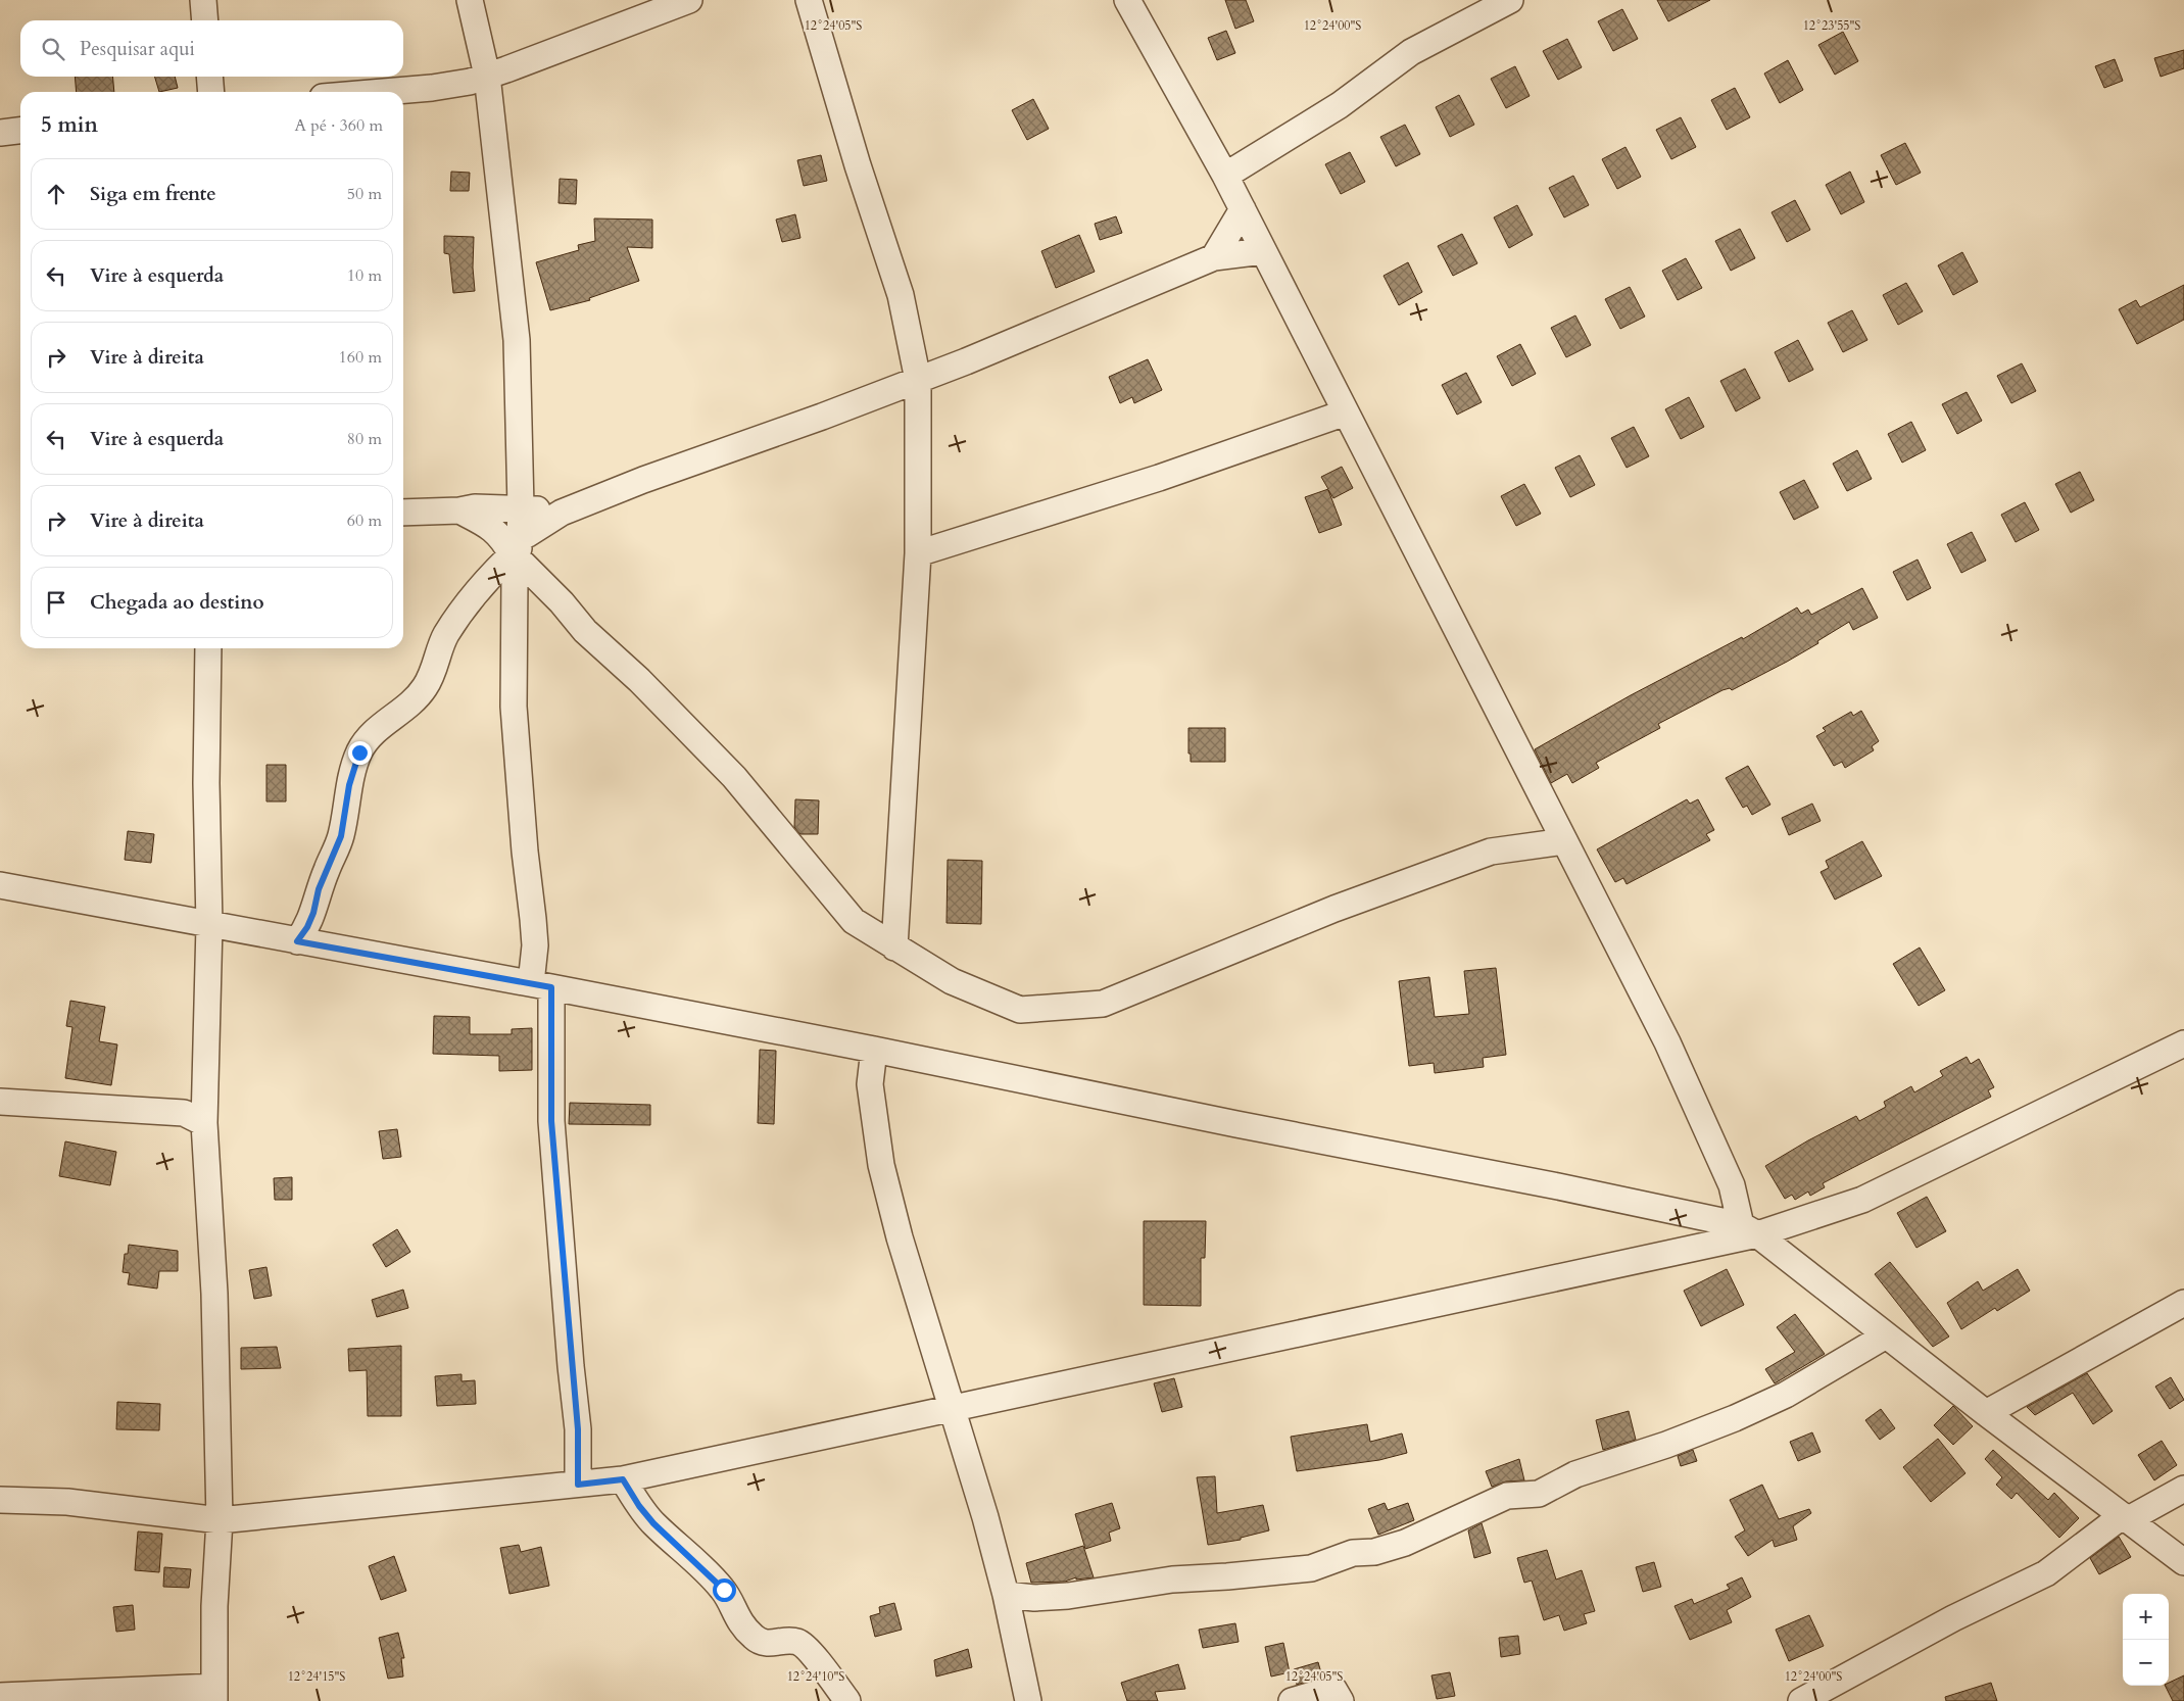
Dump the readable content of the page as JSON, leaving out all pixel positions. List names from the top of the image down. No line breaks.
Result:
{"page":{"search":"Pesquisar aqui","heading":["5 min","A pé · 360 m"],"list":[["Siga em frente","50 m"],["Vire à esquerda","10 m"],["Vire à direita","160 m"],["Vire à esquerda","80 m"],["Vire à direita","60 m"],"Chegada ao destino"],"map_buttons":["+","−"]},"coordinates":["12°24'05\"S","12°24'00\"S","12°23'55\"S","12°24'15\"S","12°24'10\"S"]}
